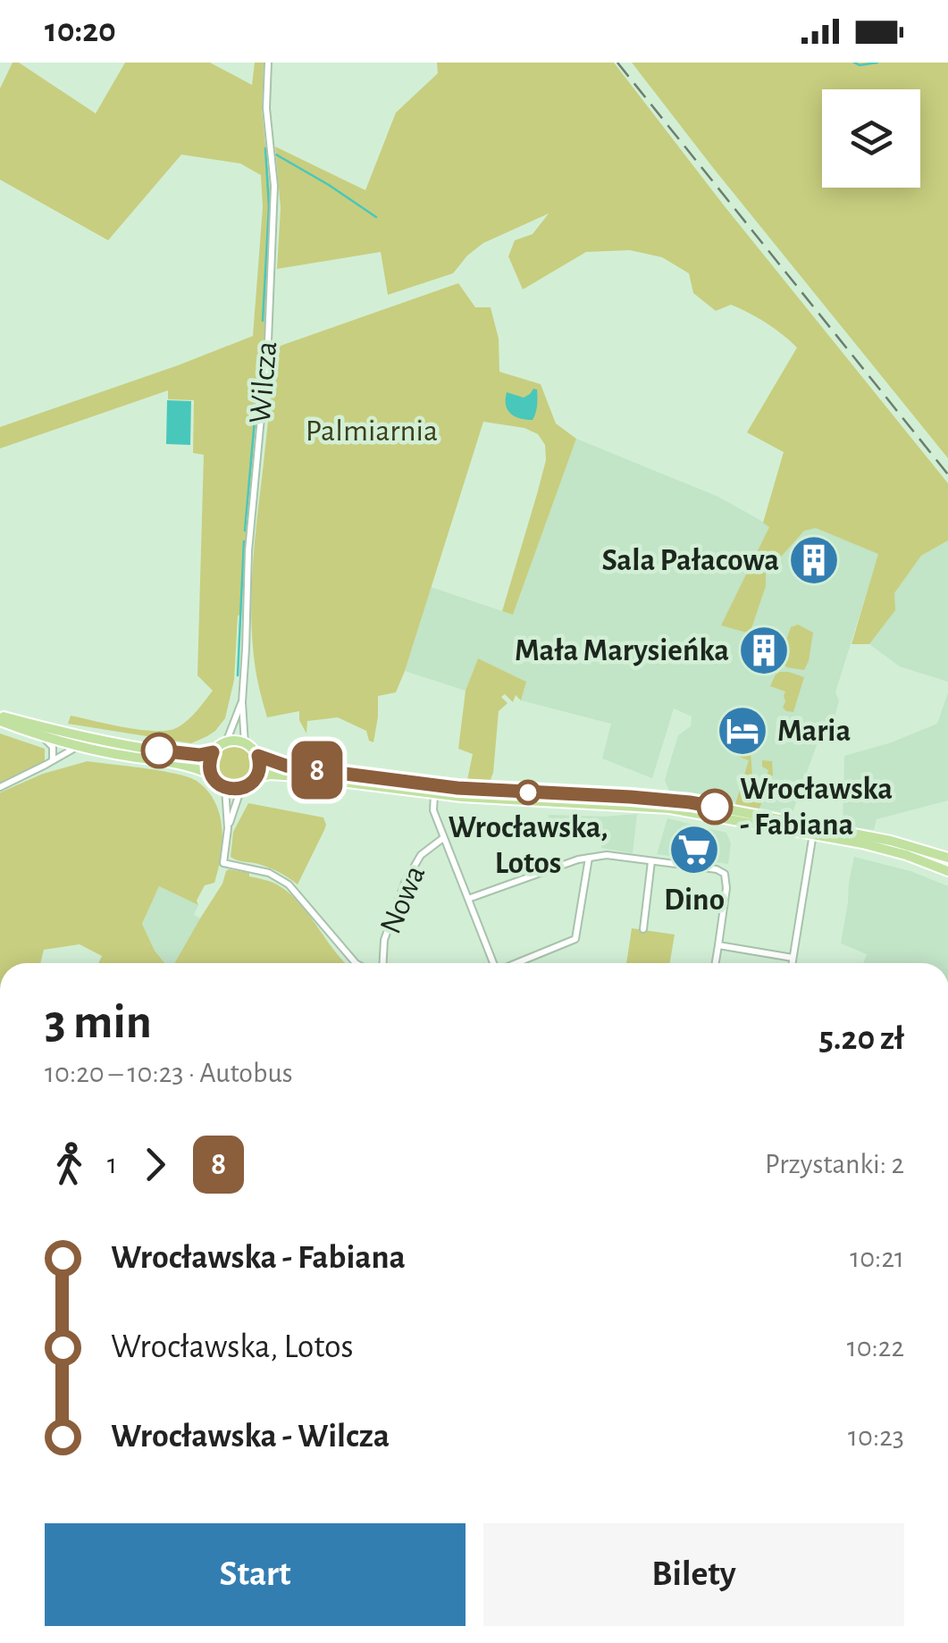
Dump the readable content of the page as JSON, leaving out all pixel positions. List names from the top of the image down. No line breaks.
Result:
{"streets":{"street":["Wilcza","Nowa"]},"parks":["Palmiarnia"],"places":{"building":["Sala Pałacowa","Mała Marysieńka"],"hotel":["Maria"],"other":["Wrocławska, Lotos","Wrocławska - Fabiana"],"supermarket":["Dino"]},"lines":["bus line 8"],"page":{"status":"10:20","on_map":"8","heading":["3 min","10:20 – 10:23 · Autobus","5.20 zł"],"legs":["1","8","Przystanki: 2"],"list":[{"name":"Wrocławska - Fabiana","value":"10:21"},{"name":"Wrocławska, Lotos","value":"10:22"},{"name":"Wrocławska - Wilcza","value":"10:23"}],"buttons":["Start","Bilety"]}}
